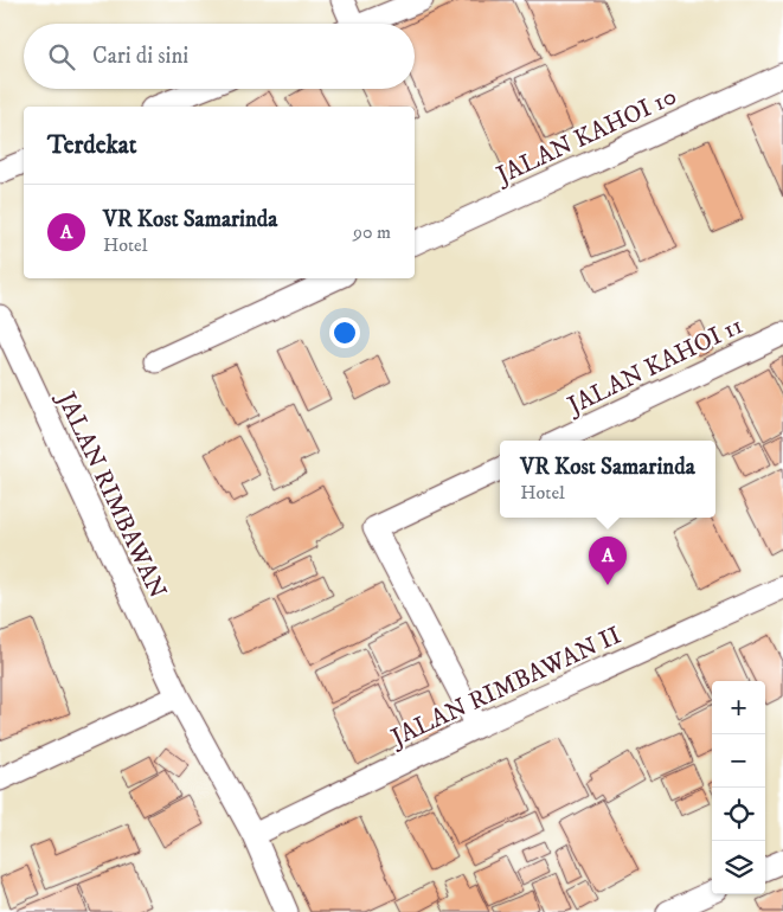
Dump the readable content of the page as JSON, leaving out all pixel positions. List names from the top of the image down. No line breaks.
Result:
{"streets":{"street":["JALAN KAHOI 10","JALAN KAHOI 11","JALAN RIMBAWAN","JALAN RIMBAWAN II"]},"crossings":[["JALAN RIMBAWAN","JALAN RIMBAWAN II"]],"page":{"search":"Cari di sini","heading":"Terdekat","list":[{"mark":"A","name":"VR Kost Samarinda","note":"Hotel","value":"90 m"}],"popup":["VR Kost Samarinda","Hotel"],"pins":"A","map_buttons":["+","−"]}}
